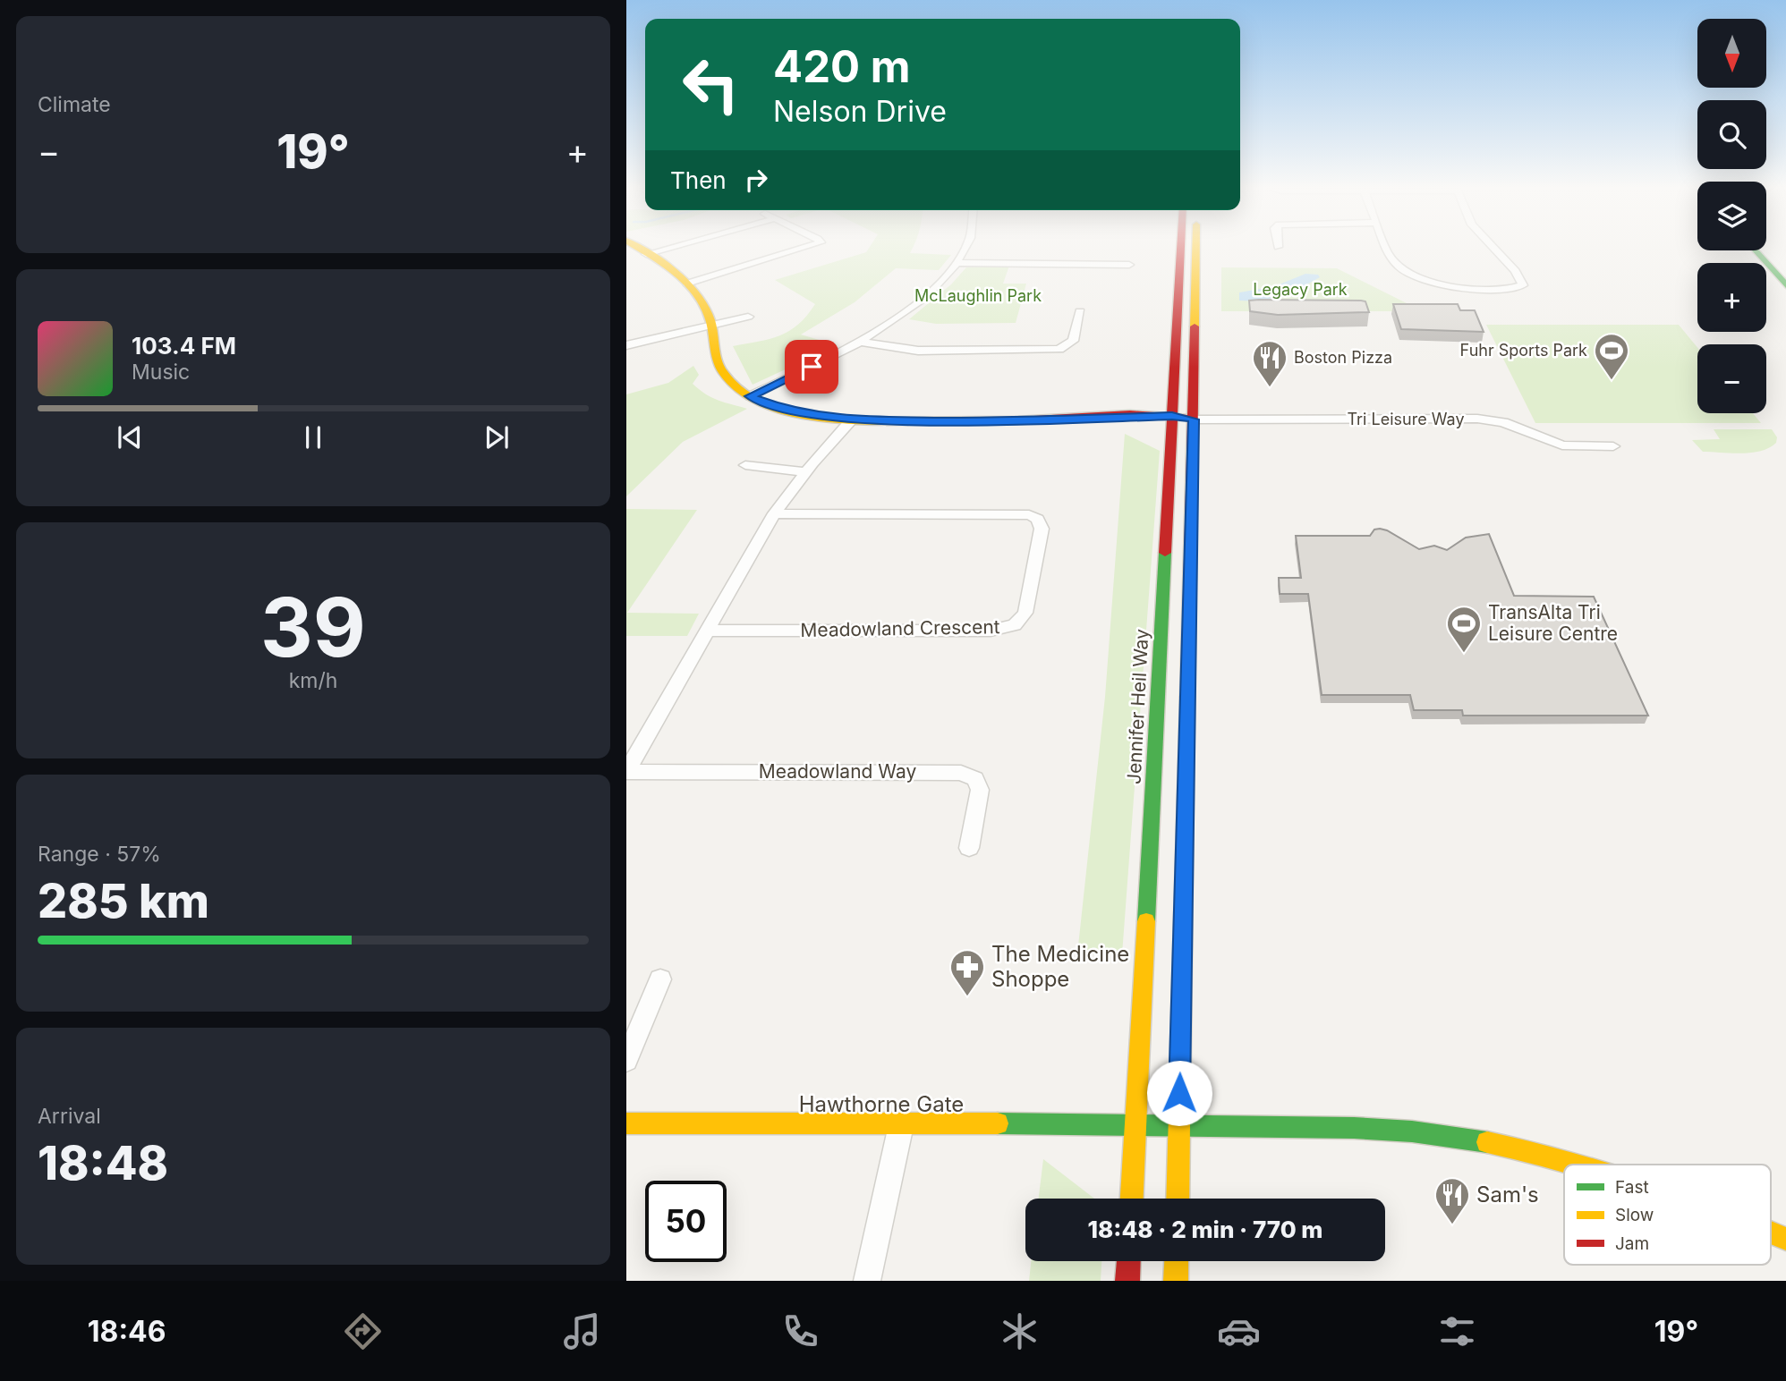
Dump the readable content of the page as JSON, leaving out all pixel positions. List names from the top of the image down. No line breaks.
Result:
{"streets":{"main road":["Jennifer Heil Way","Hawthorne Gate"],"street":["Tri Leisure Way","Meadowland Crescent","Meadowland Way"]},"crossings":[["Meadowland Crescent","Meadowland Way"],["Jennifer Heil Way","Hawthorne Gate"]],"parks":["Legacy Park","McLaughlin Park"],"places":{"sports":["Fuhr Sports Park","TransAlta Tri Leisure Centre"],"restaurant":["Boston Pizza","Sam's"],"pharmacy":["The Medicine Shoppe"]},"legend":["Fast","Slow","Jam"],"north":"bottom","page":{"tile":["Climate",["39","km/h"],["Range · 57%","285 km"],["Arrival","18:48"]],"map_buttons":["+","−"],"turn":["420 m","Nelson Drive"],"heat":["−","19°","+"],"then":"Then","song":["103.4 FM","Music"],"limit":"50","trip":"18:48 · 2 min · 770 m","tabs":["18:46","19°"]}}
